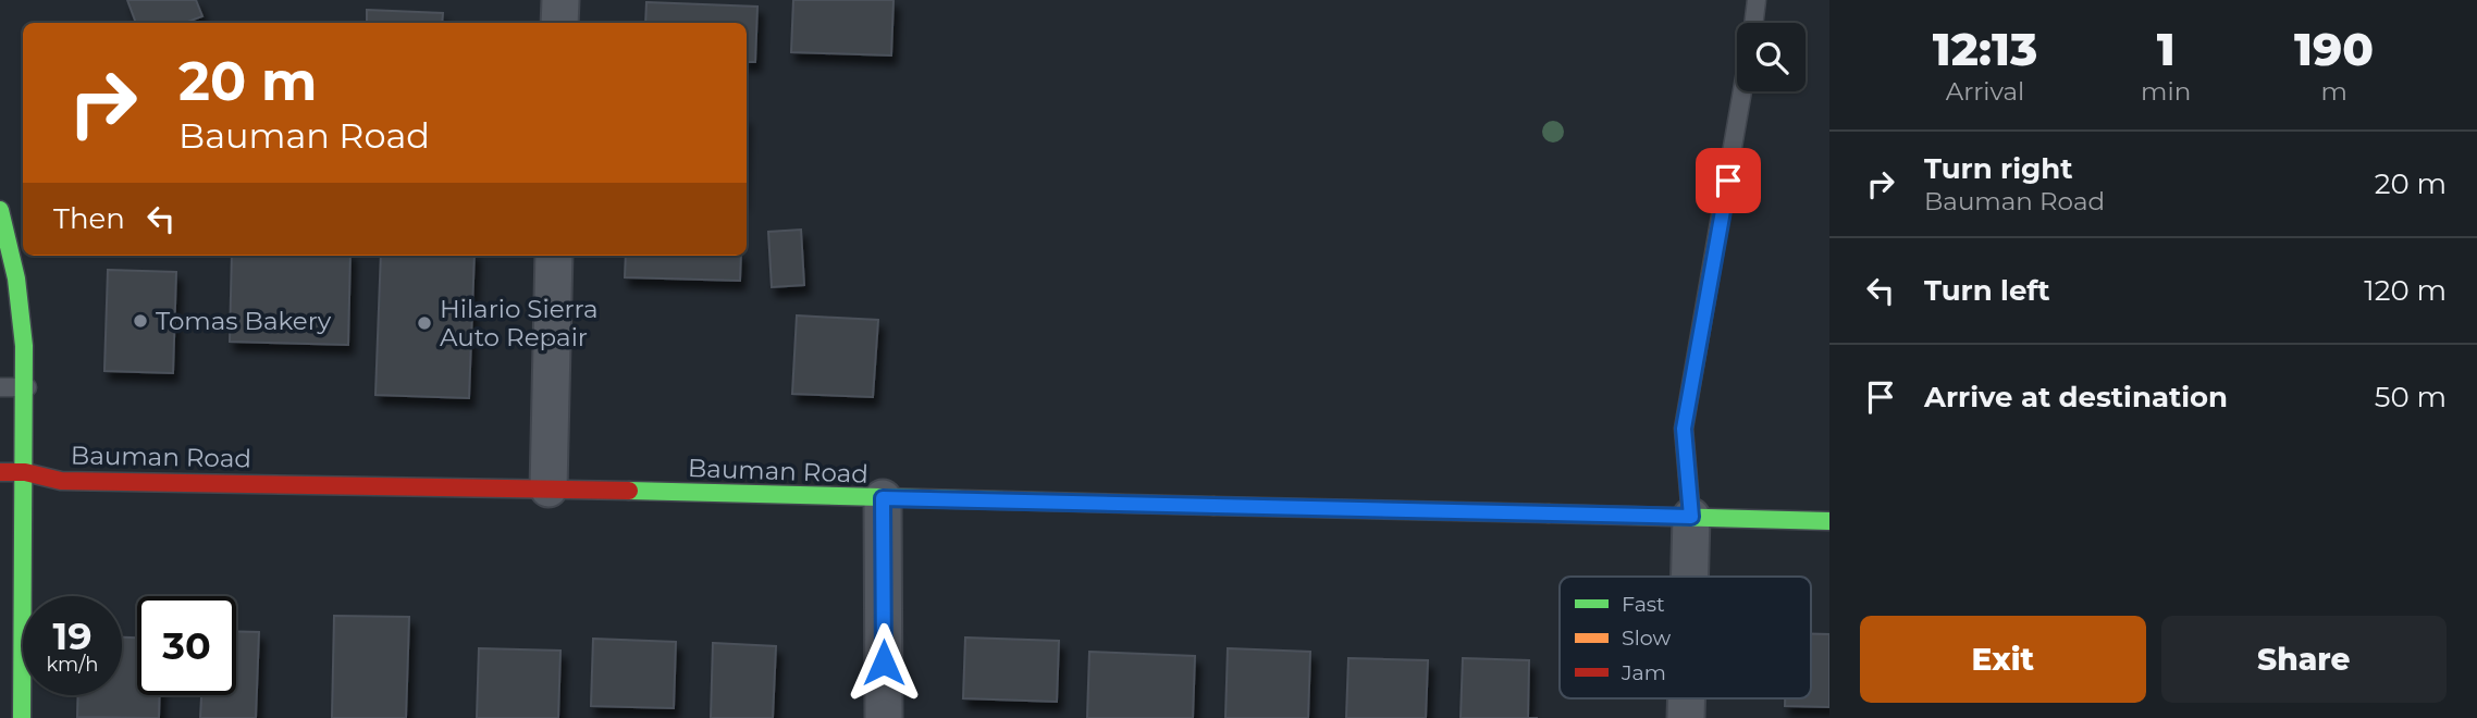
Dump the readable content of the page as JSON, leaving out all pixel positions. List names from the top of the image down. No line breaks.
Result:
{"streets":{"street":["Bauman Road"]},"places":["Tomas Bakery","Hilario Sierra Auto Repair"],"legend":["Fast","Slow","Jam"],"page":{"eta":["12:13","Arrival","1","min","190","m"],"turn":["20 m","Bauman Road"],"list":[{"name":"Turn right","note":"Bauman Road","value":"20 m"},{"name":"Turn left","value":"120 m"},{"name":"Arrive at destination","value":"50 m"}],"then":"Then","speed":"19 km/h","limit":"30","buttons":["Exit","Share"]}}
